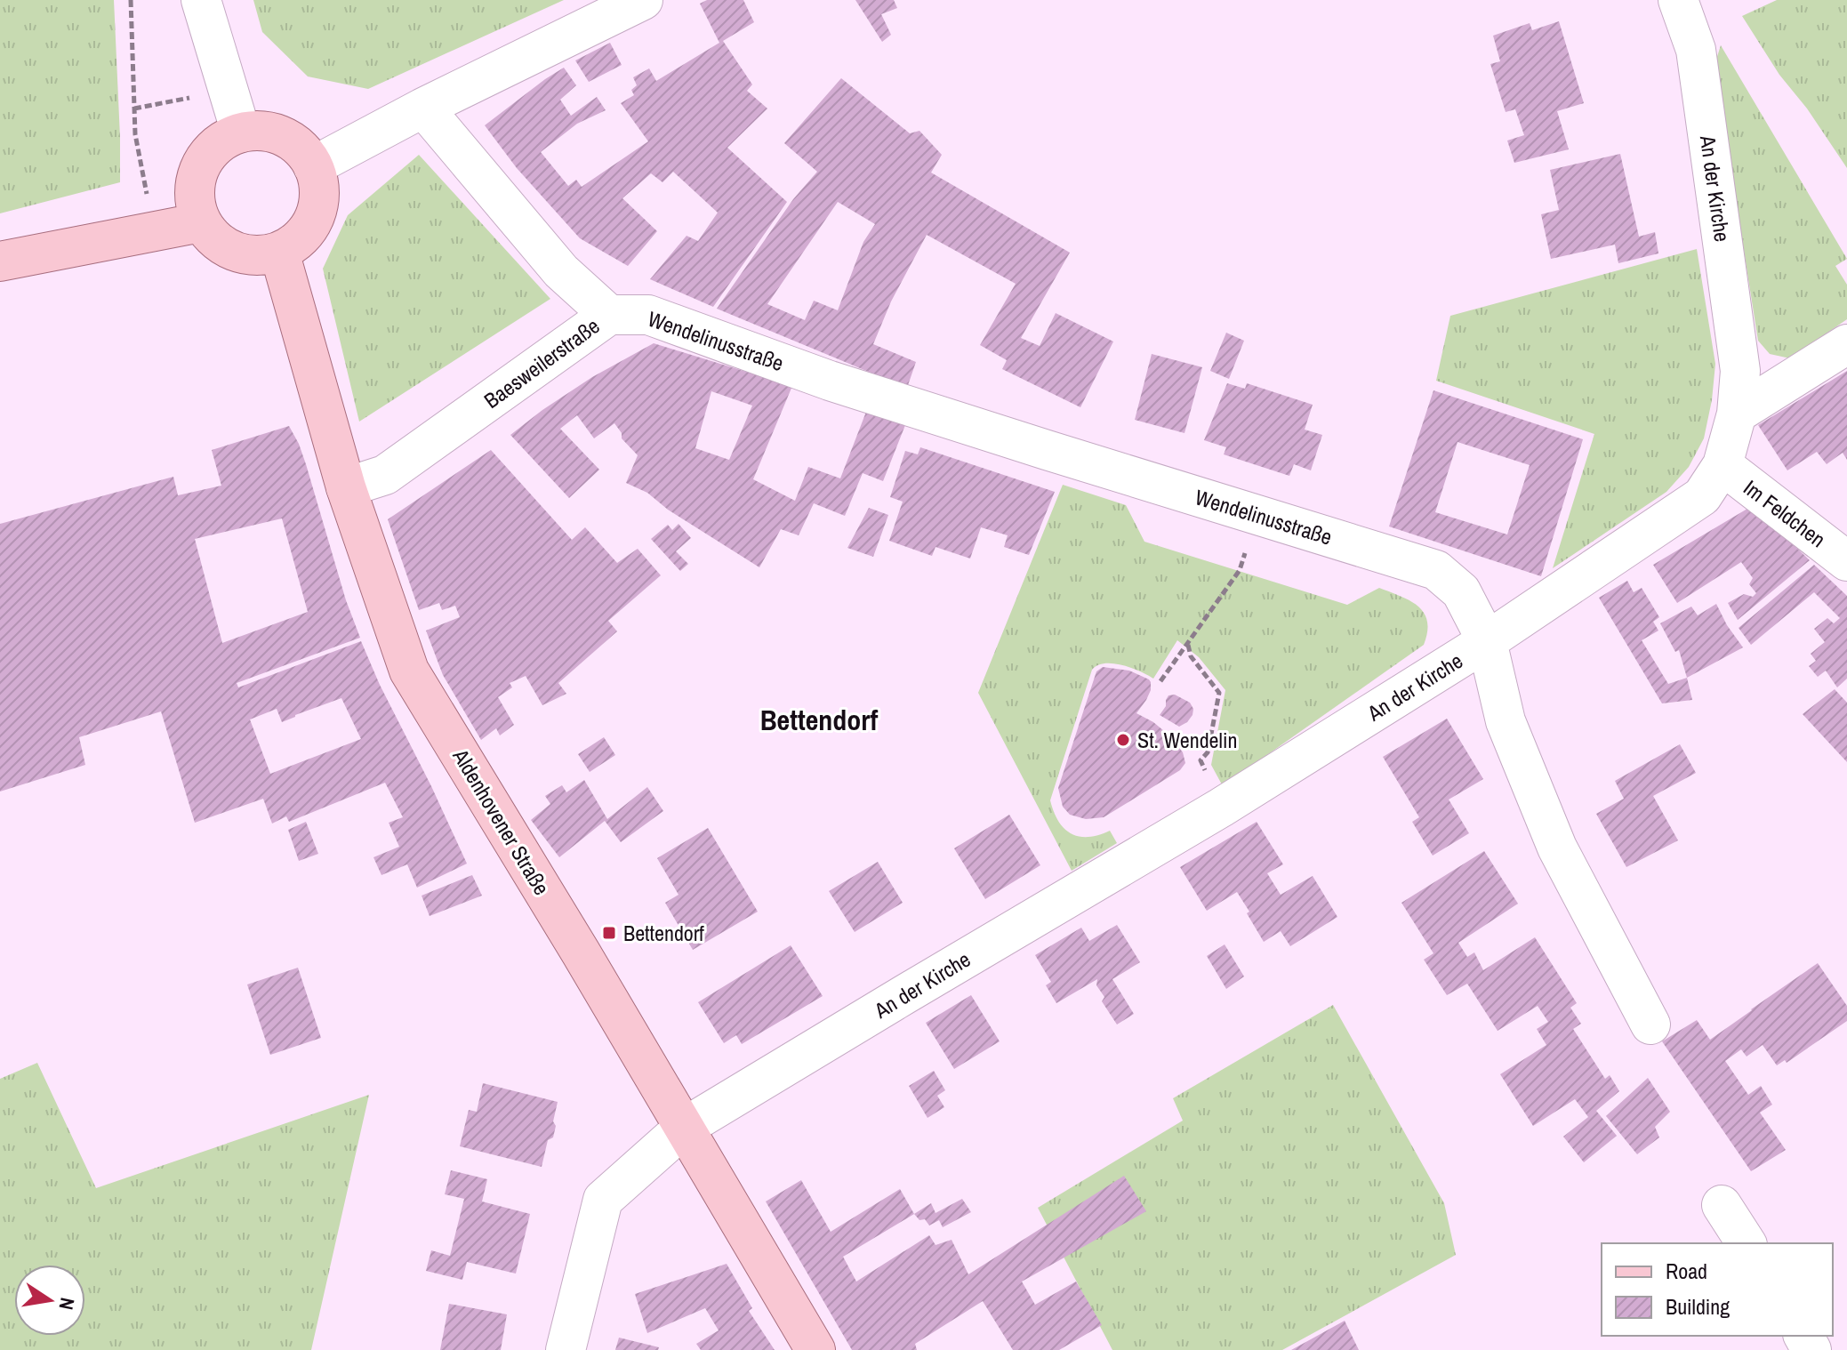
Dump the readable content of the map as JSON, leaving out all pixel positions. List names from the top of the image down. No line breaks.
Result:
{"streets":{"main road":["Aldenhovener Straße"],"street":["An der Kirche","Wendelinusstraße","Baesweilerstraße","Im Feldchen"]},"crossings":[["An der Kirche","Wendelinusstraße"],["An der Kirche","Im Feldchen"],["An der Kirche","Aldenhovener Straße"],["Wendelinusstraße","Baesweilerstraße"],["Baesweilerstraße","Aldenhovener Straße"]],"districts":["Bettendorf"],"places":{"other":["St. Wendelin"],"transit":["Bettendorf"]},"legend":["Road","Building"],"north":"right"}
